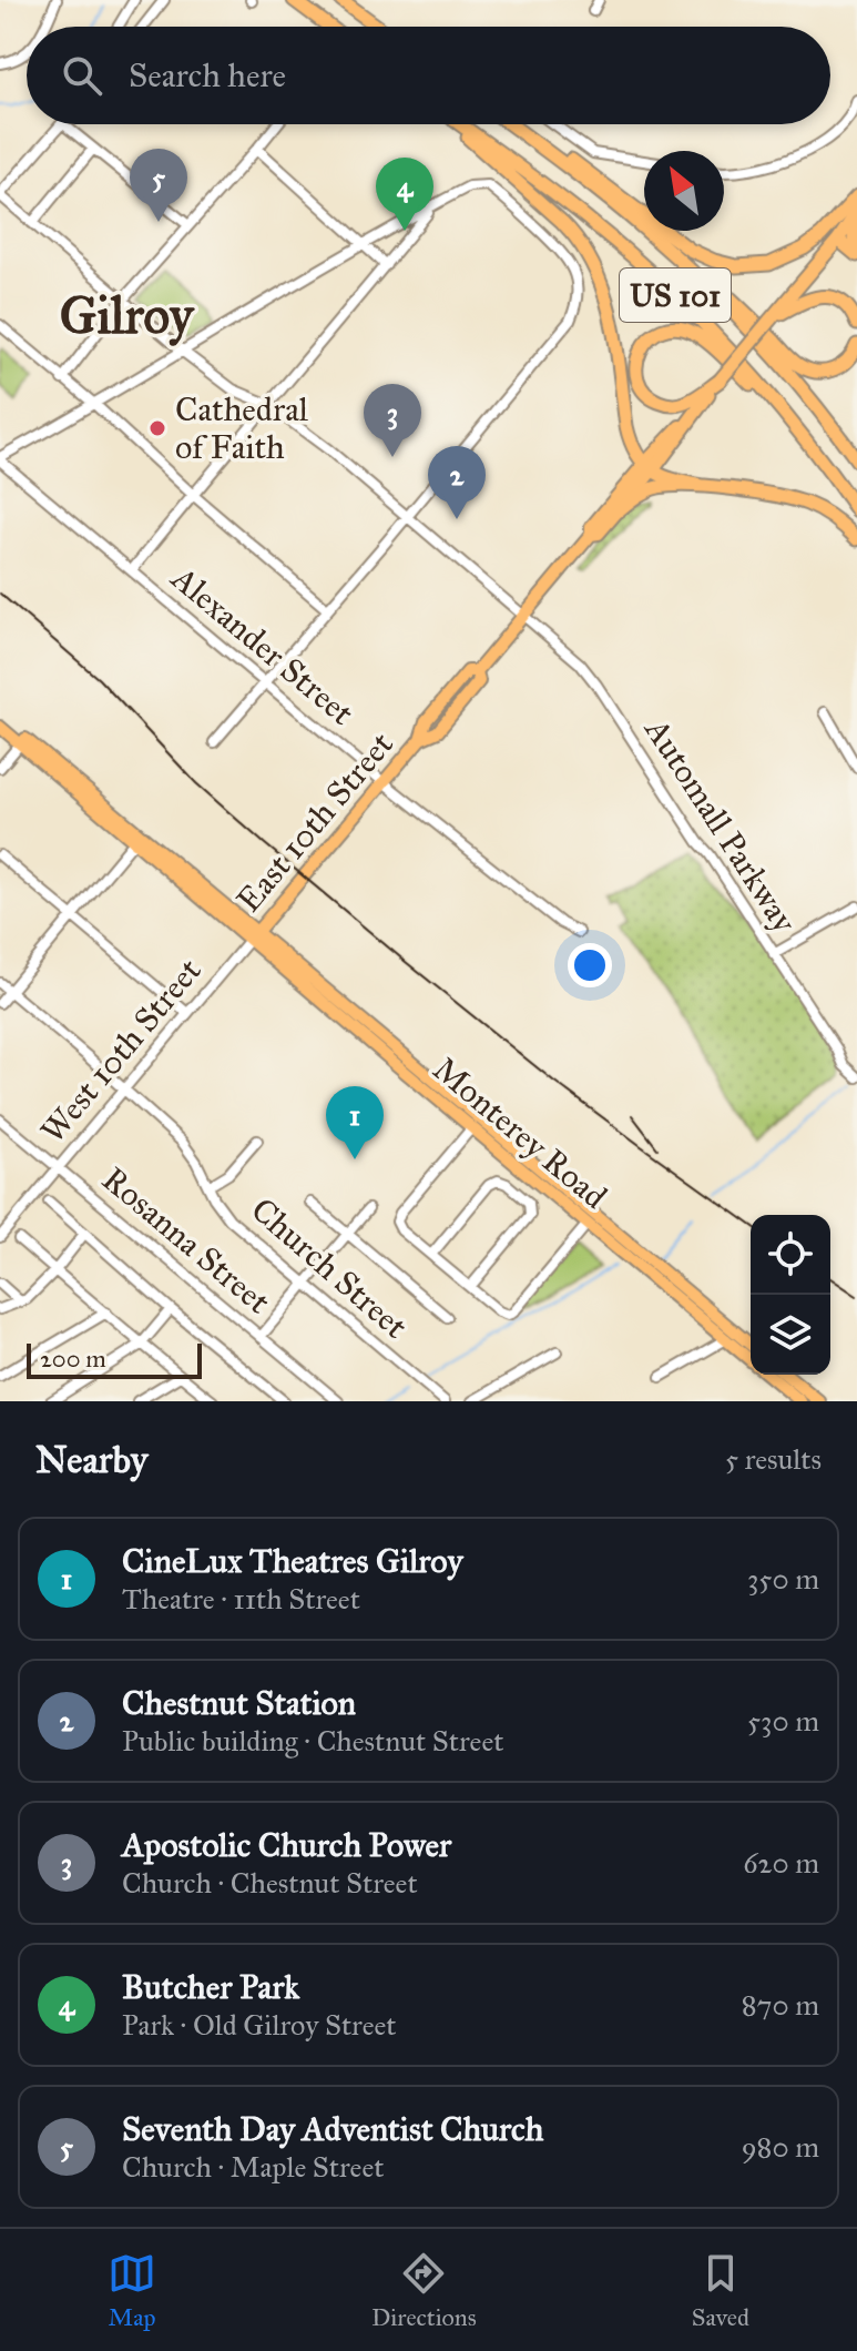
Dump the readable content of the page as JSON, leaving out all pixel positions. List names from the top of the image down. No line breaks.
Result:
{"streets":{"highway":["US 101","East 10th Street"],"main road":["Monterey Road"],"street":["Alexander Street","Automall Parkway","West 10th Street","Rosanna Street","Church Street"]},"crossings":[["Alexander Street","East 10th Street"],["East 10th Street","Automall Parkway"],["East 10th Street","West 10th Street"],["East 10th Street","Monterey Road"],["West 10th Street","Monterey Road"],["West 10th Street","Rosanna Street"],["West 10th Street","Church Street"]],"districts":["Gilroy"],"places":["Cathedral of Faith"],"scale_bar":"200 m","north":"top left","page":{"search":"Search here","pins":["5","4","3","2","1"],"scale":"200 m","heading":["Nearby","5 results"],"list":[{"mark":"1","name":"CineLux Theatres Gilroy","note":"Theatre · 11th Street","value":"350 m"},{"mark":"2","name":"Chestnut Station","note":"Public building · Chestnut Street","value":"530 m"},{"mark":"3","name":"Apostolic Church Power","note":"Church · Chestnut Street","value":"620 m"},{"mark":"4","name":"Butcher Park","note":"Park · Old Gilroy Street","value":"870 m"},{"mark":"5","name":"Seventh Day Adventist Church","note":"Church · Maple Street","value":"980 m"}],"nav":["Map","Directions","Saved"]}}
